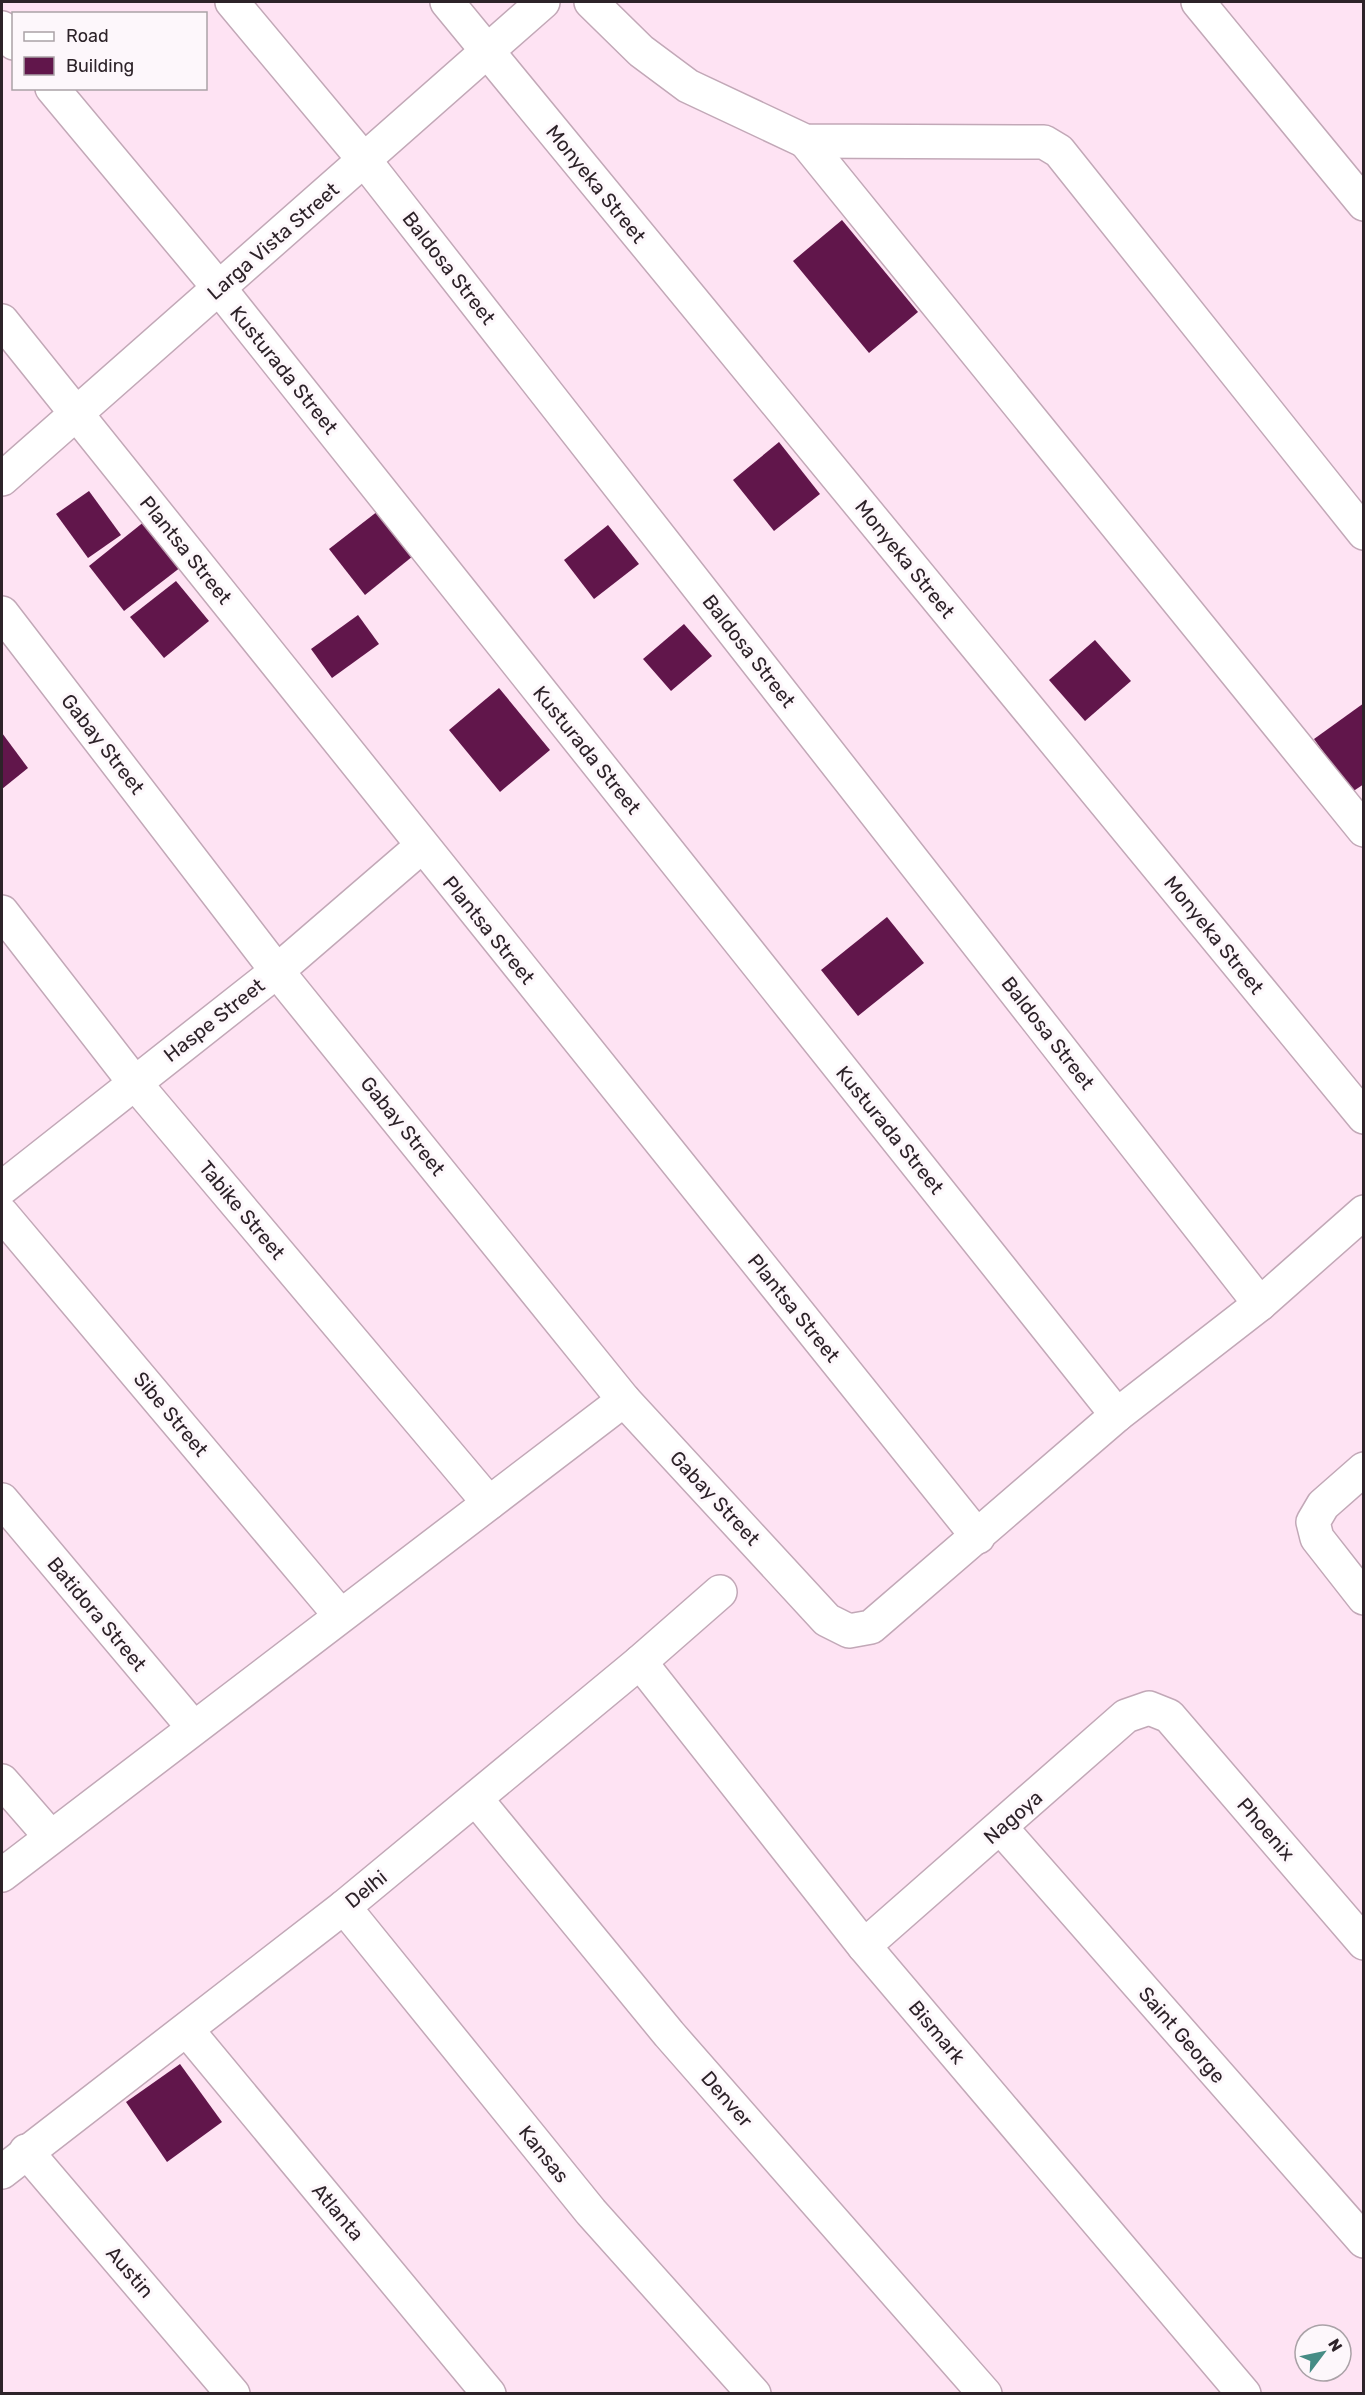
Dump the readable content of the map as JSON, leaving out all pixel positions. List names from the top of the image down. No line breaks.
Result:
{"streets":{"street":["Monyeka Street","Larga Vista Street","Baldosa Street","Kusturada Street","Plantsa Street","Gabay Street","Haspe Street","Tabike Street","Sibe Street","Batidora Street","Nagoya","Phoenix","Delhi","Bismark","Saint George","Denver","Kansas","Atlanta","Austin"]},"crossings":[["Monyeka Street","Larga Vista Street"],["Larga Vista Street","Baldosa Street"],["Larga Vista Street","Kusturada Street"],["Larga Vista Street","Plantsa Street"],["Plantsa Street","Gabay Street"],["Plantsa Street","Haspe Street"],["Gabay Street","Haspe Street"],["Haspe Street","Tabike Street"],["Nagoya","Phoenix"],["Nagoya","Bismark"],["Nagoya","Saint George"],["Delhi","Bismark"],["Delhi","Denver"],["Delhi","Kansas"],["Delhi","Atlanta"],["Delhi","Austin"]],"legend":["Road","Building"],"north":"top right"}
